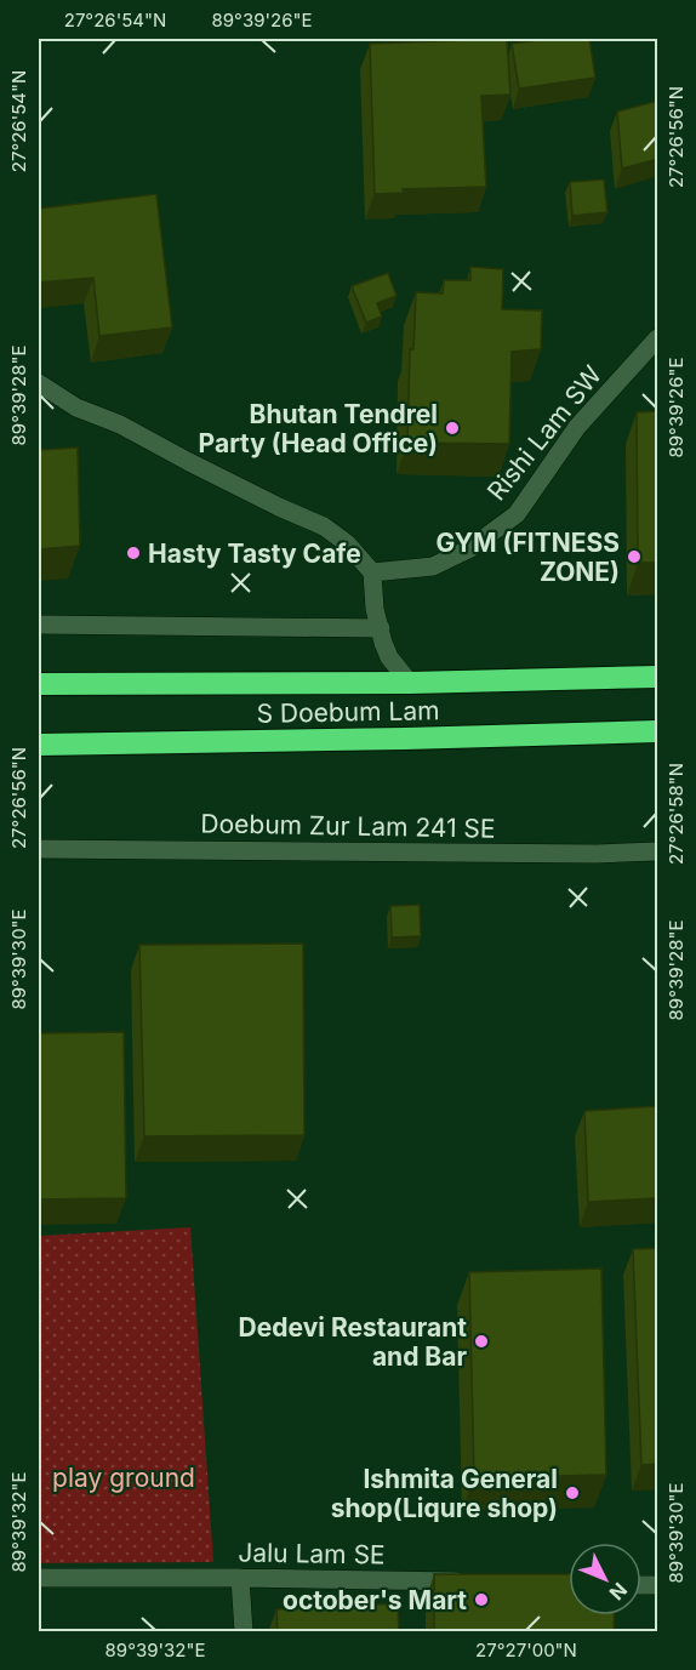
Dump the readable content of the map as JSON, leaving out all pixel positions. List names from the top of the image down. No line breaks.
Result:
{"streets":{"highway":["S Doebum Lam"],"street":["Rishi Lam SW","Doebum Zur Lam 241 SE","Jalu Lam SE"]},"parks":["play ground"],"places":["Bhutan Tendrel Party (Head Office)","Hasty Tasty Cafe","GYM (FITNESS ZONE)","Dedevi Restaurant and Bar","Ishmita General shop(Liqure shop)","october's Mart"],"north":"bottom right","coordinates":["27°26'54\"N","89°39'26\"E","27°26'56\"N","89°39'28\"E","27°26'58\"N","89°39'30\"E","89°39'32\"E","27°27'00\"N"]}
